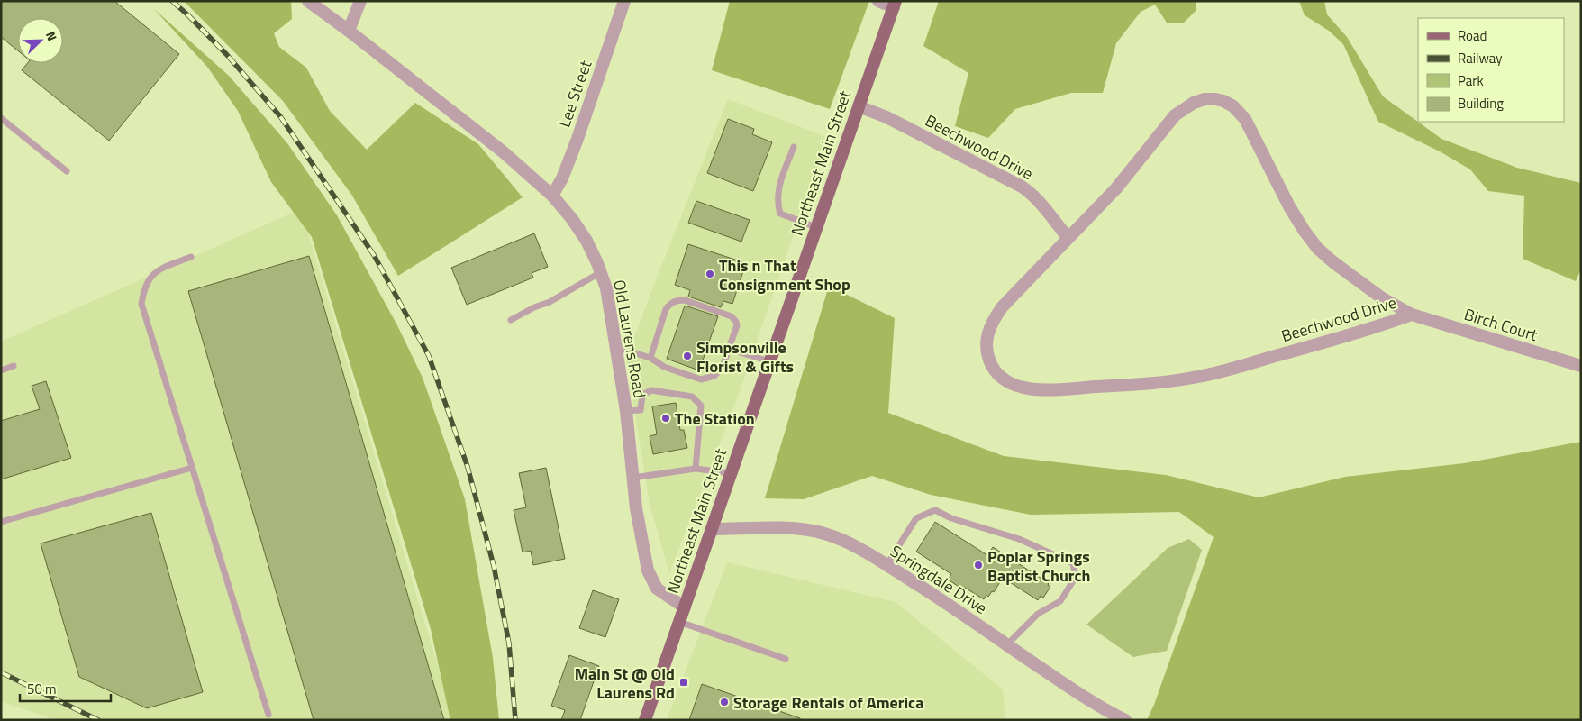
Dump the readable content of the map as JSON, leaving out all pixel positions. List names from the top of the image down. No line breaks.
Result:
{"streets":{"main road":["Northeast Main Street"],"street":["Lee Street","Beechwood Drive","Birch Court","Old Laurens Road","Springdale Drive"]},"crossings":[["Lee Street","Old Laurens Road"],["Beechwood Drive","Northeast Main Street"],["Beechwood Drive","Birch Court"],["Northeast Main Street","Old Laurens Road"],["Northeast Main Street","Springdale Drive"]],"places":{"other":["This n That Consignment Shop","Simpsonville Florist & Gifts","The Station","Poplar Springs Baptist Church","Storage Rentals of America"],"transit":["Main St @ Old Laurens Rd"]},"legend":["Road","Railway","Park","Building"],"scale_bar":"50 m","north":"top right"}
